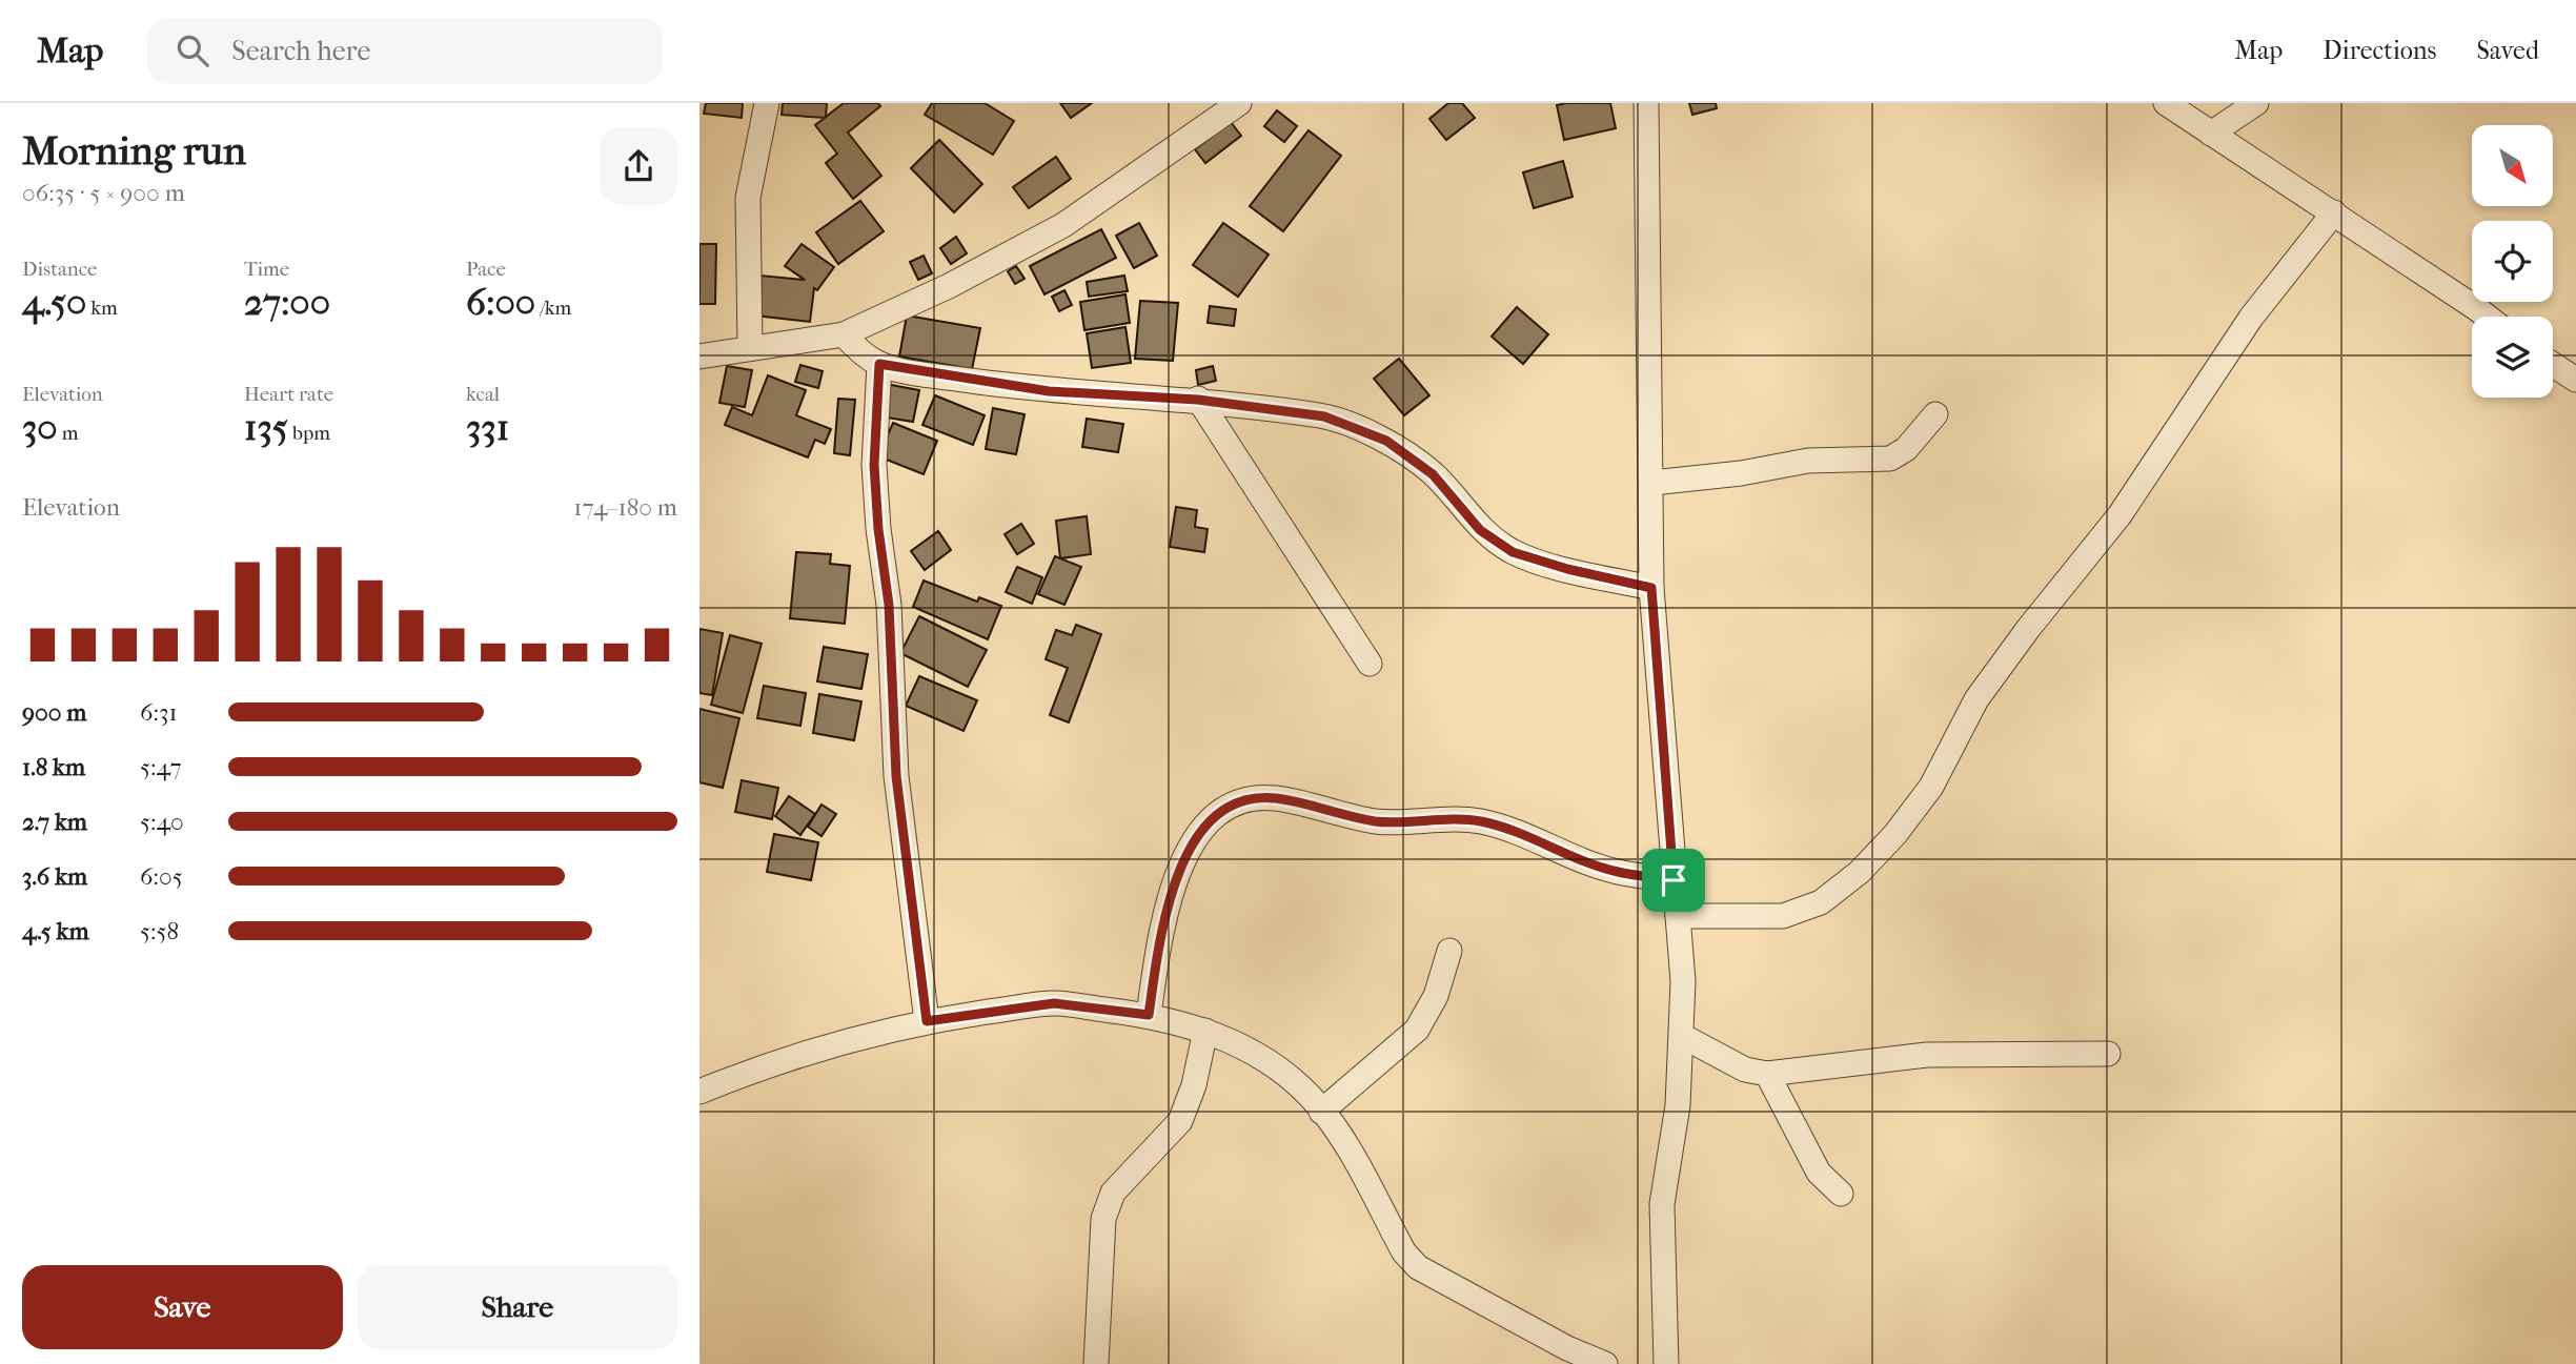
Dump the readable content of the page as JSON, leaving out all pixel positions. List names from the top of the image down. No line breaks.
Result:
{"north":"bottom right","page":{"header":"Map","search":"Search here","nav":["Map","Directions","Saved"],"heading":["Morning run","06:35 · 5 × 900 m"],"stats":[["Distance","4.50 km"],["Time","27:00"],["Pace","6:00 /km"],["Elevation","30 m"],["Heart rate","135 bpm"],["kcal","331"]],"chart":["Elevation","174–180 m"],"list":[{"name":"900 m","note":"6:31"},{"name":"1.8 km","note":"5:47"},{"name":"2.7 km","note":"5:40"},{"name":"3.6 km","note":"6:05"},{"name":"4.5 km","note":"5:58"}],"buttons":["Save","Share"]}}
